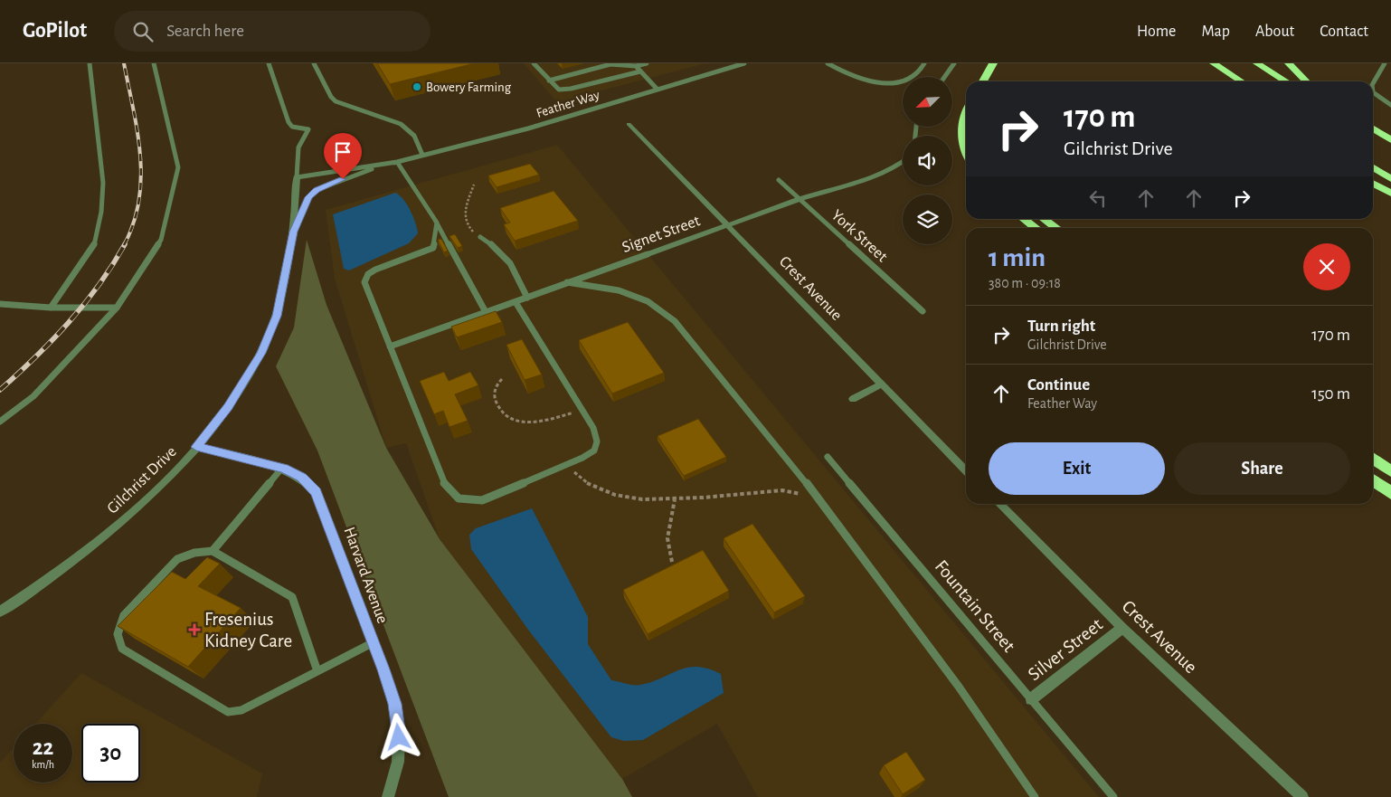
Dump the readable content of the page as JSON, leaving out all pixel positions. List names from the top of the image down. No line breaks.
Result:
{"streets":{"street":["Signet Street","Crest Avenue","Gilchrist Drive","Harvard Avenue","Silver Street"],"lane":["Feather Way","York Street","Fountain Street"]},"crossings":[["Feather Way","Gilchrist Drive"],["Signet Street","York Street"],["Signet Street","Crest Avenue"],["Crest Avenue","Silver Street"],["Gilchrist Drive","Harvard Avenue"],["Fountain Street","Silver Street"]],"places":{"other":["Bowery Farming"],"health":["Fresenius Kidney Care"]},"north":"bottom left","page":{"header":"GoPilot","search":"Search here","nav":["Home","Map","About","Contact"],"turn":["170 m","Gilchrist Drive"],"heading":["1 min","380 m · 09:18"],"list":[{"name":"Turn right","note":"Gilchrist Drive","value":"170 m"},{"name":"Continue","note":"Feather Way","value":"150 m"}],"buttons":["Exit","Share"],"speed":"22 km/h","limit":"30"}}
